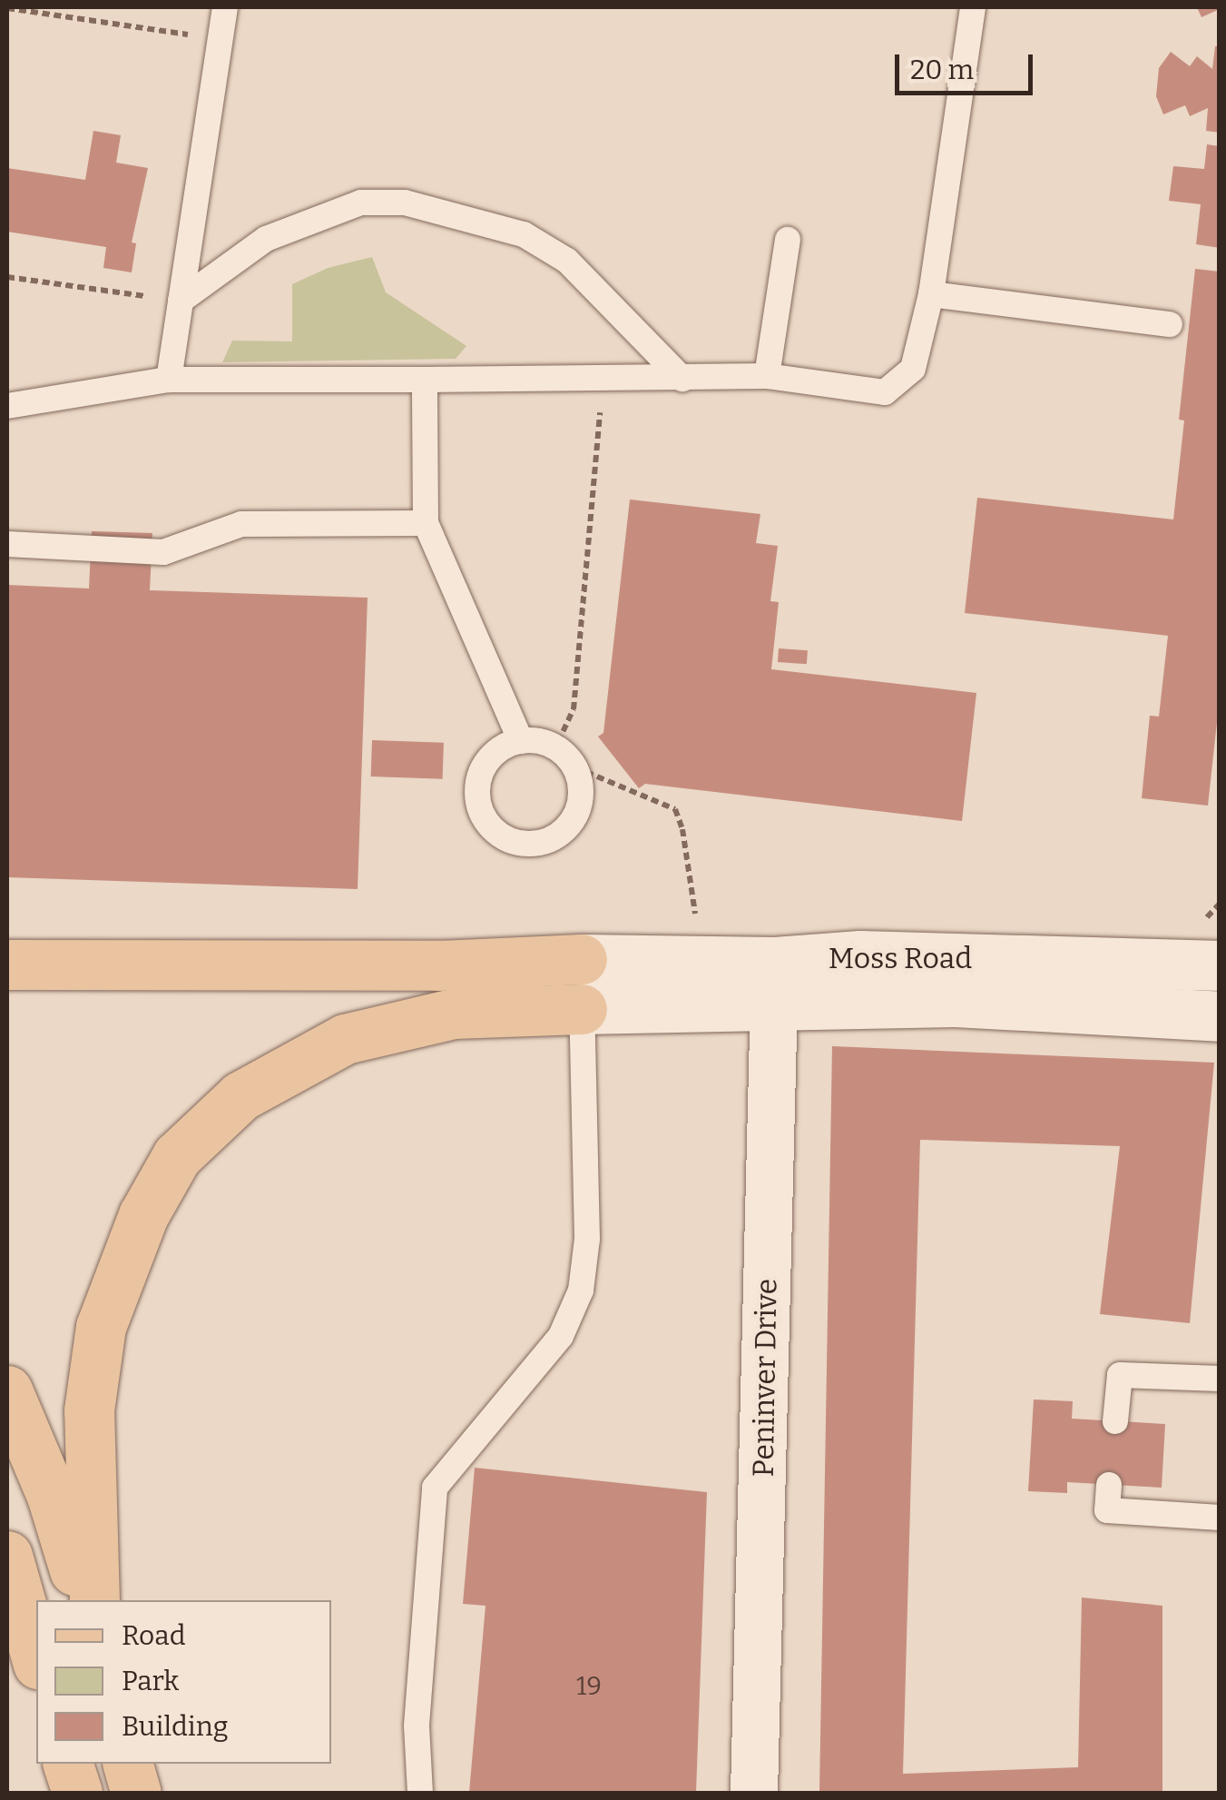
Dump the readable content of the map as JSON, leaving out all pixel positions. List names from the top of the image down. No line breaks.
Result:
{"streets":{"street":["Moss Road","Peninver Drive"]},"crossings":[["Moss Road","Peninver Drive"]],"house_numbers":["19"],"legend":["Road","Park","Building"],"scale_bar":"20 m"}
